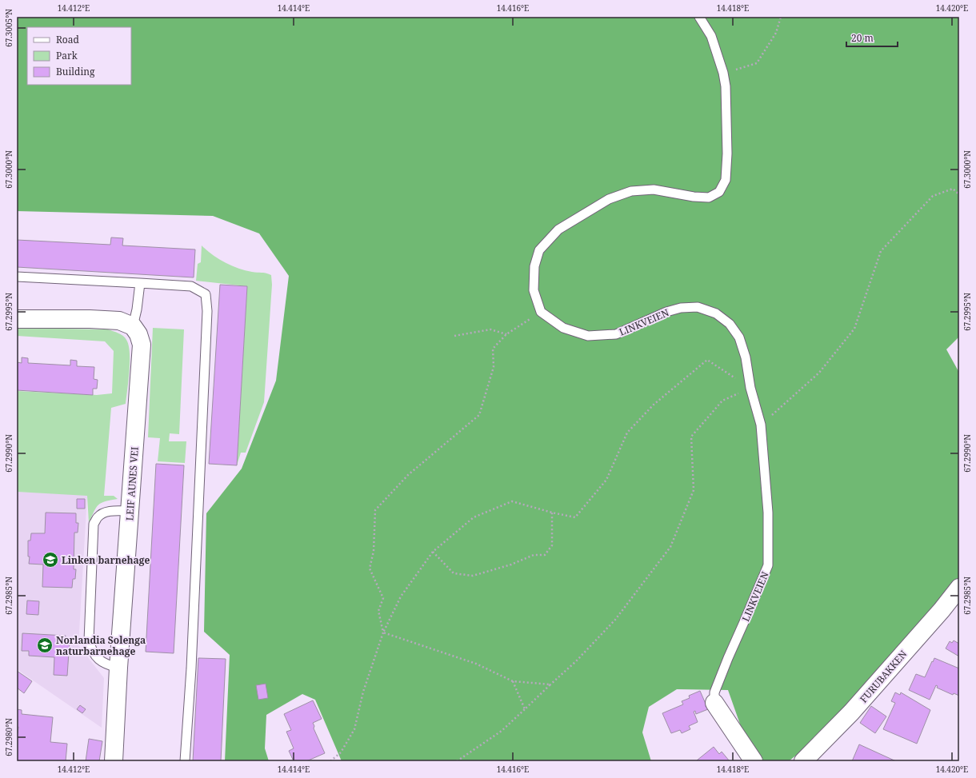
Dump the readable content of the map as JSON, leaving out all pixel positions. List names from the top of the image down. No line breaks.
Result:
{"streets":{"street":["LINKVEIEN","LEIF AUNES VEI","FURUBAKKEN"]},"places":{"school or university":["Linken barnehage","Norlandia Solenga naturbarnehage"]},"legend":["Road","Park","Building"],"scale_bar":"20 m","coordinates":["14.412°E","14.414°E","14.416°E","14.418°E","14.420°E","67.3005°N","67.3000°N","67.2995°N","67.2990°N","67.2985°N","67.2980°N"]}
